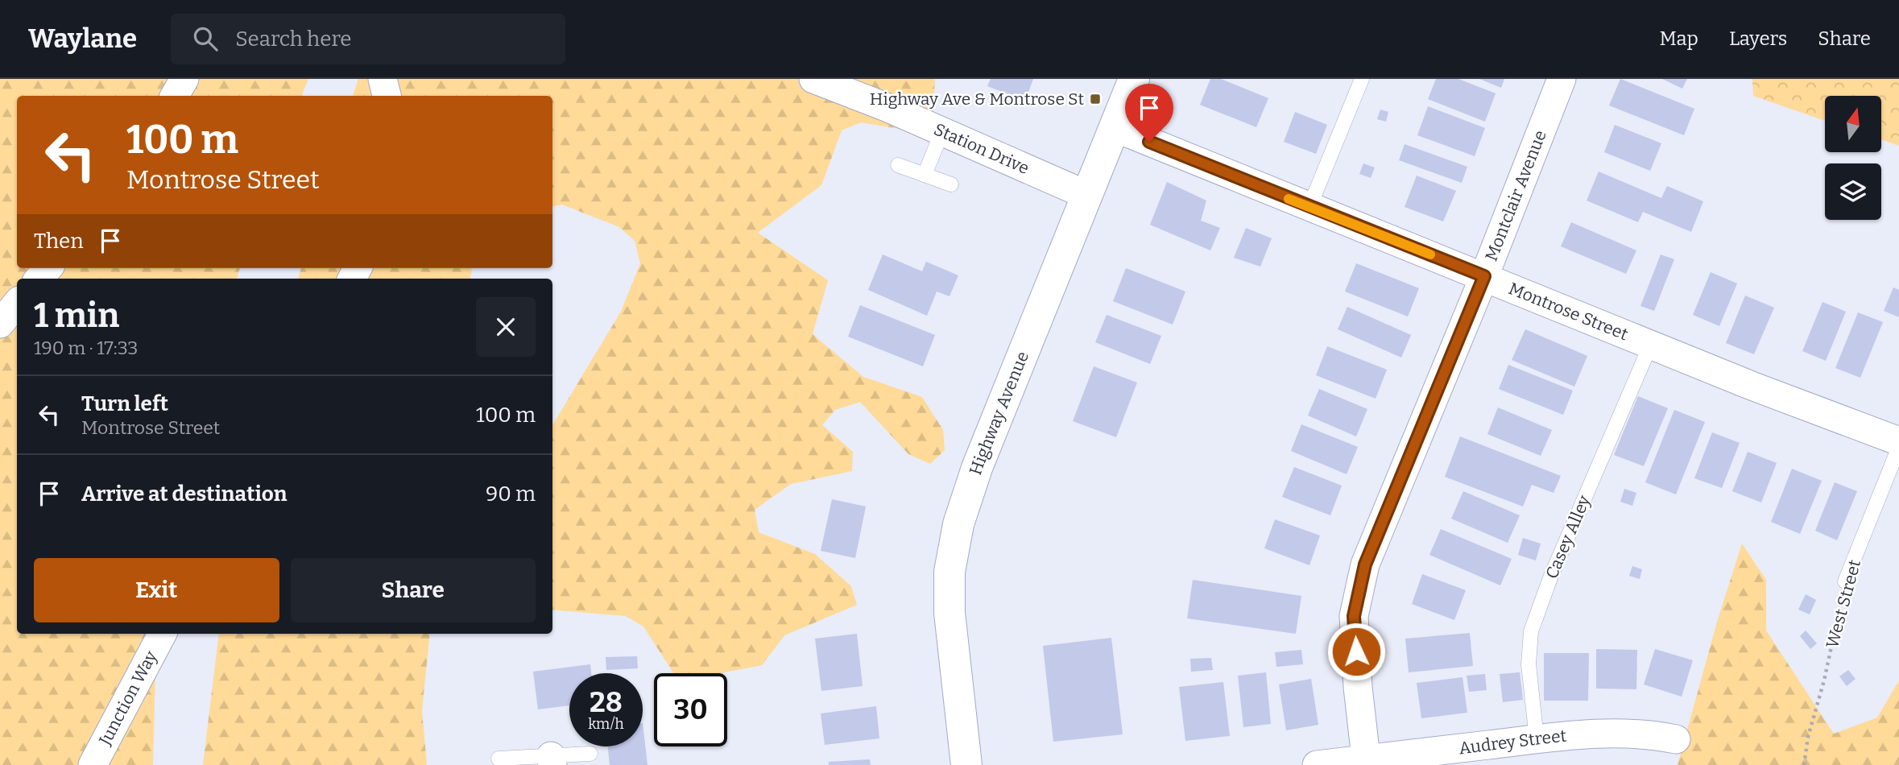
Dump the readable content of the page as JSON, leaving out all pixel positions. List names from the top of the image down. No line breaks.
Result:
{"streets":{"main road":["Highway Avenue"],"street":["Station Drive","Montclair Avenue","Montrose Street","Junction Way","Audrey Street"],"lane":["Casey Alley","West Street"]},"crossings":[["Station Drive","Highway Avenue"],["Montclair Avenue","Montrose Street"],["Montclair Avenue","Audrey Street"],["Montrose Street","Highway Avenue"],["Montrose Street","Casey Alley"],["Casey Alley","Audrey Street"]],"places":{"transit":["Highway Ave & Montrose St"]},"north":"top","page":{"header":"Waylane","search":"Search here","nav":["Map","Layers","Share"],"turn":["100 m","Montrose Street"],"then":"Then","heading":["1 min","190 m · 17:33"],"list":[{"name":"Turn left","note":"Montrose Street","value":"100 m"},{"name":"Arrive at destination","value":"90 m"}],"buttons":["Exit","Share"],"speed":"28 km/h","limit":"30"}}
